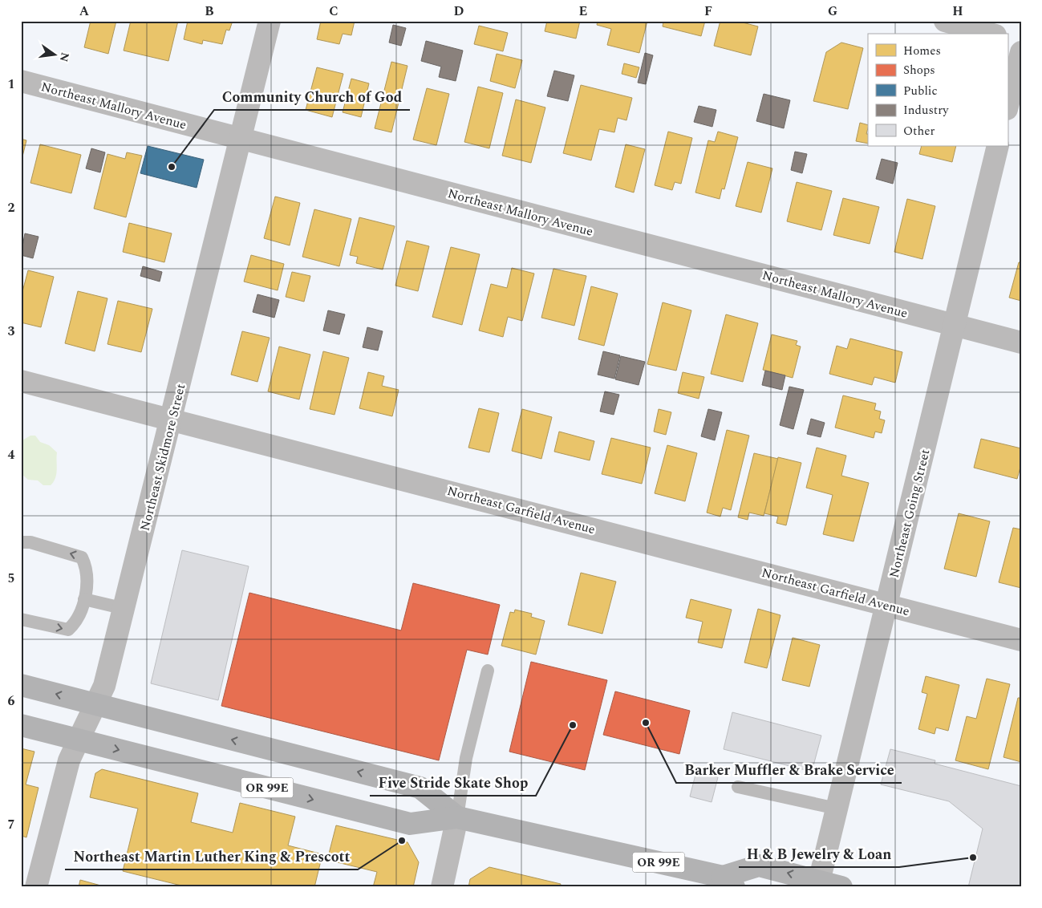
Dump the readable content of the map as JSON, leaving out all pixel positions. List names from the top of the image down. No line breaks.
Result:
{"streets":{"main road":["OR 99E"],"street":["Northeast Mallory Avenue","Northeast Skidmore Street","Northeast Garfield Avenue","Northeast Going Street"]},"crossings":[["Northeast Mallory Avenue","Northeast Skidmore Street"],["Northeast Mallory Avenue","Northeast Going Street"],["Northeast Skidmore Street","Northeast Garfield Avenue"],["Northeast Skidmore Street","OR 99E"],["Northeast Garfield Avenue","Northeast Going Street"],["Northeast Going Street","OR 99E"]],"places":["Community Church of God","Barker Muffler & Brake Service","Five Stride Skate Shop","Northeast Martin Luther King & Prescott","H & B Jewelry & Loan"],"legend":["Homes","Shops","Public","Industry","Other"],"north":"right","grid":{"columns":["A","B","C","D","E","F","G","H"],"rows":["1","2","3","4","5","6","7"]}}
